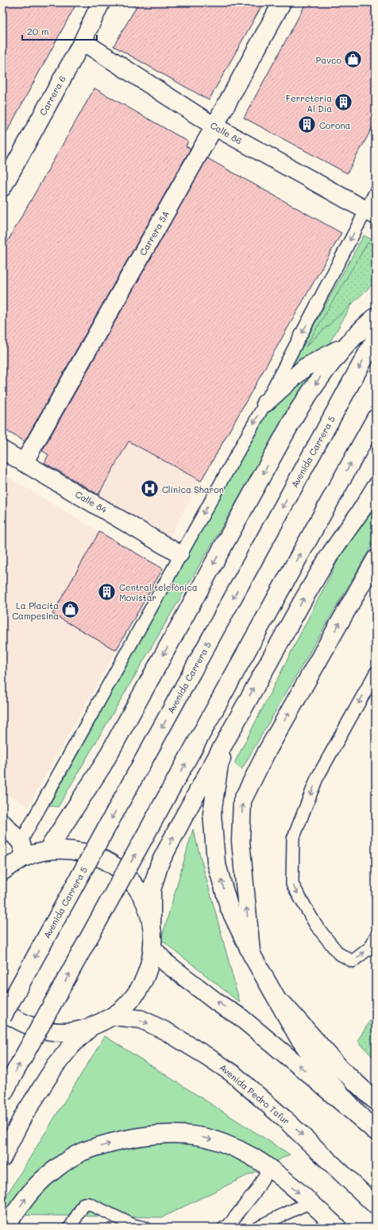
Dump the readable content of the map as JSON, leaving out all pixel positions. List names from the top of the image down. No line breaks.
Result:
{"streets":{"main road":["Carrera 6","Calle 86","Carrera 5A","Avenida Carrera 5","Calle 84","Avenida Pedro Tafur"]},"crossings":[["Carrera 6","Calle 86"],["Calle 86","Carrera 5A"],["Carrera 5A","Calle 84"]],"places":{"shop":["Pavco","La Placita Campesina"],"building":["Ferreteria Al Dia","Corona","Central telefónica Movistar"],"hospital":["Clínica Sharon"]},"scale_bar":"20 m"}
